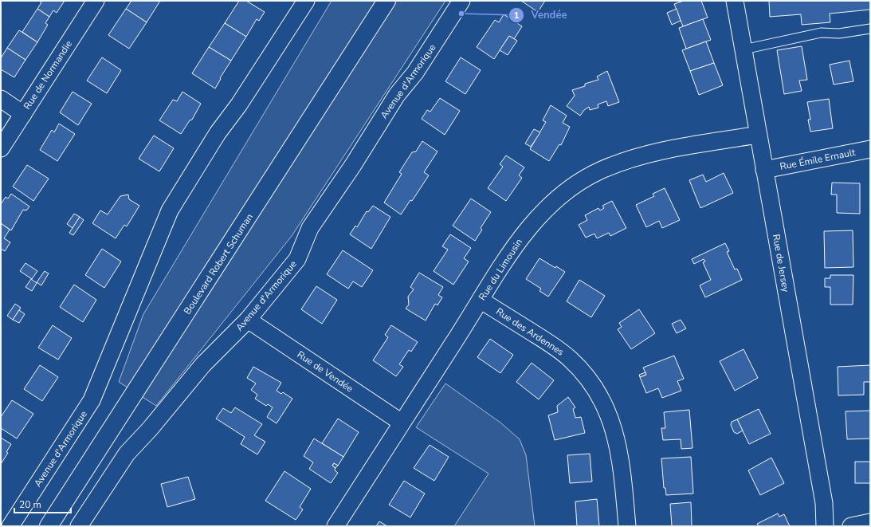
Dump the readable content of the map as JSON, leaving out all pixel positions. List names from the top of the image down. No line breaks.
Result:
{"streets":{"main road":["Boulevard Robert Schuman"],"street":["Rue de Normandie","Avenue d'Armorique","Rue Émile Ernault","Rue de Jersey","Rue du Limousin","Rue des Ardennes","Rue de Vendée"]},"crossings":[["Avenue d'Armorique","Rue de Vendée"],["Rue Émile Ernault","Rue de Jersey"],["Rue de Jersey","Rue du Limousin"],["Rue du Limousin","Rue des Ardennes"],["Rue du Limousin","Rue de Vendée"]],"places":["Vendée"],"scale_bar":"20 m"}
